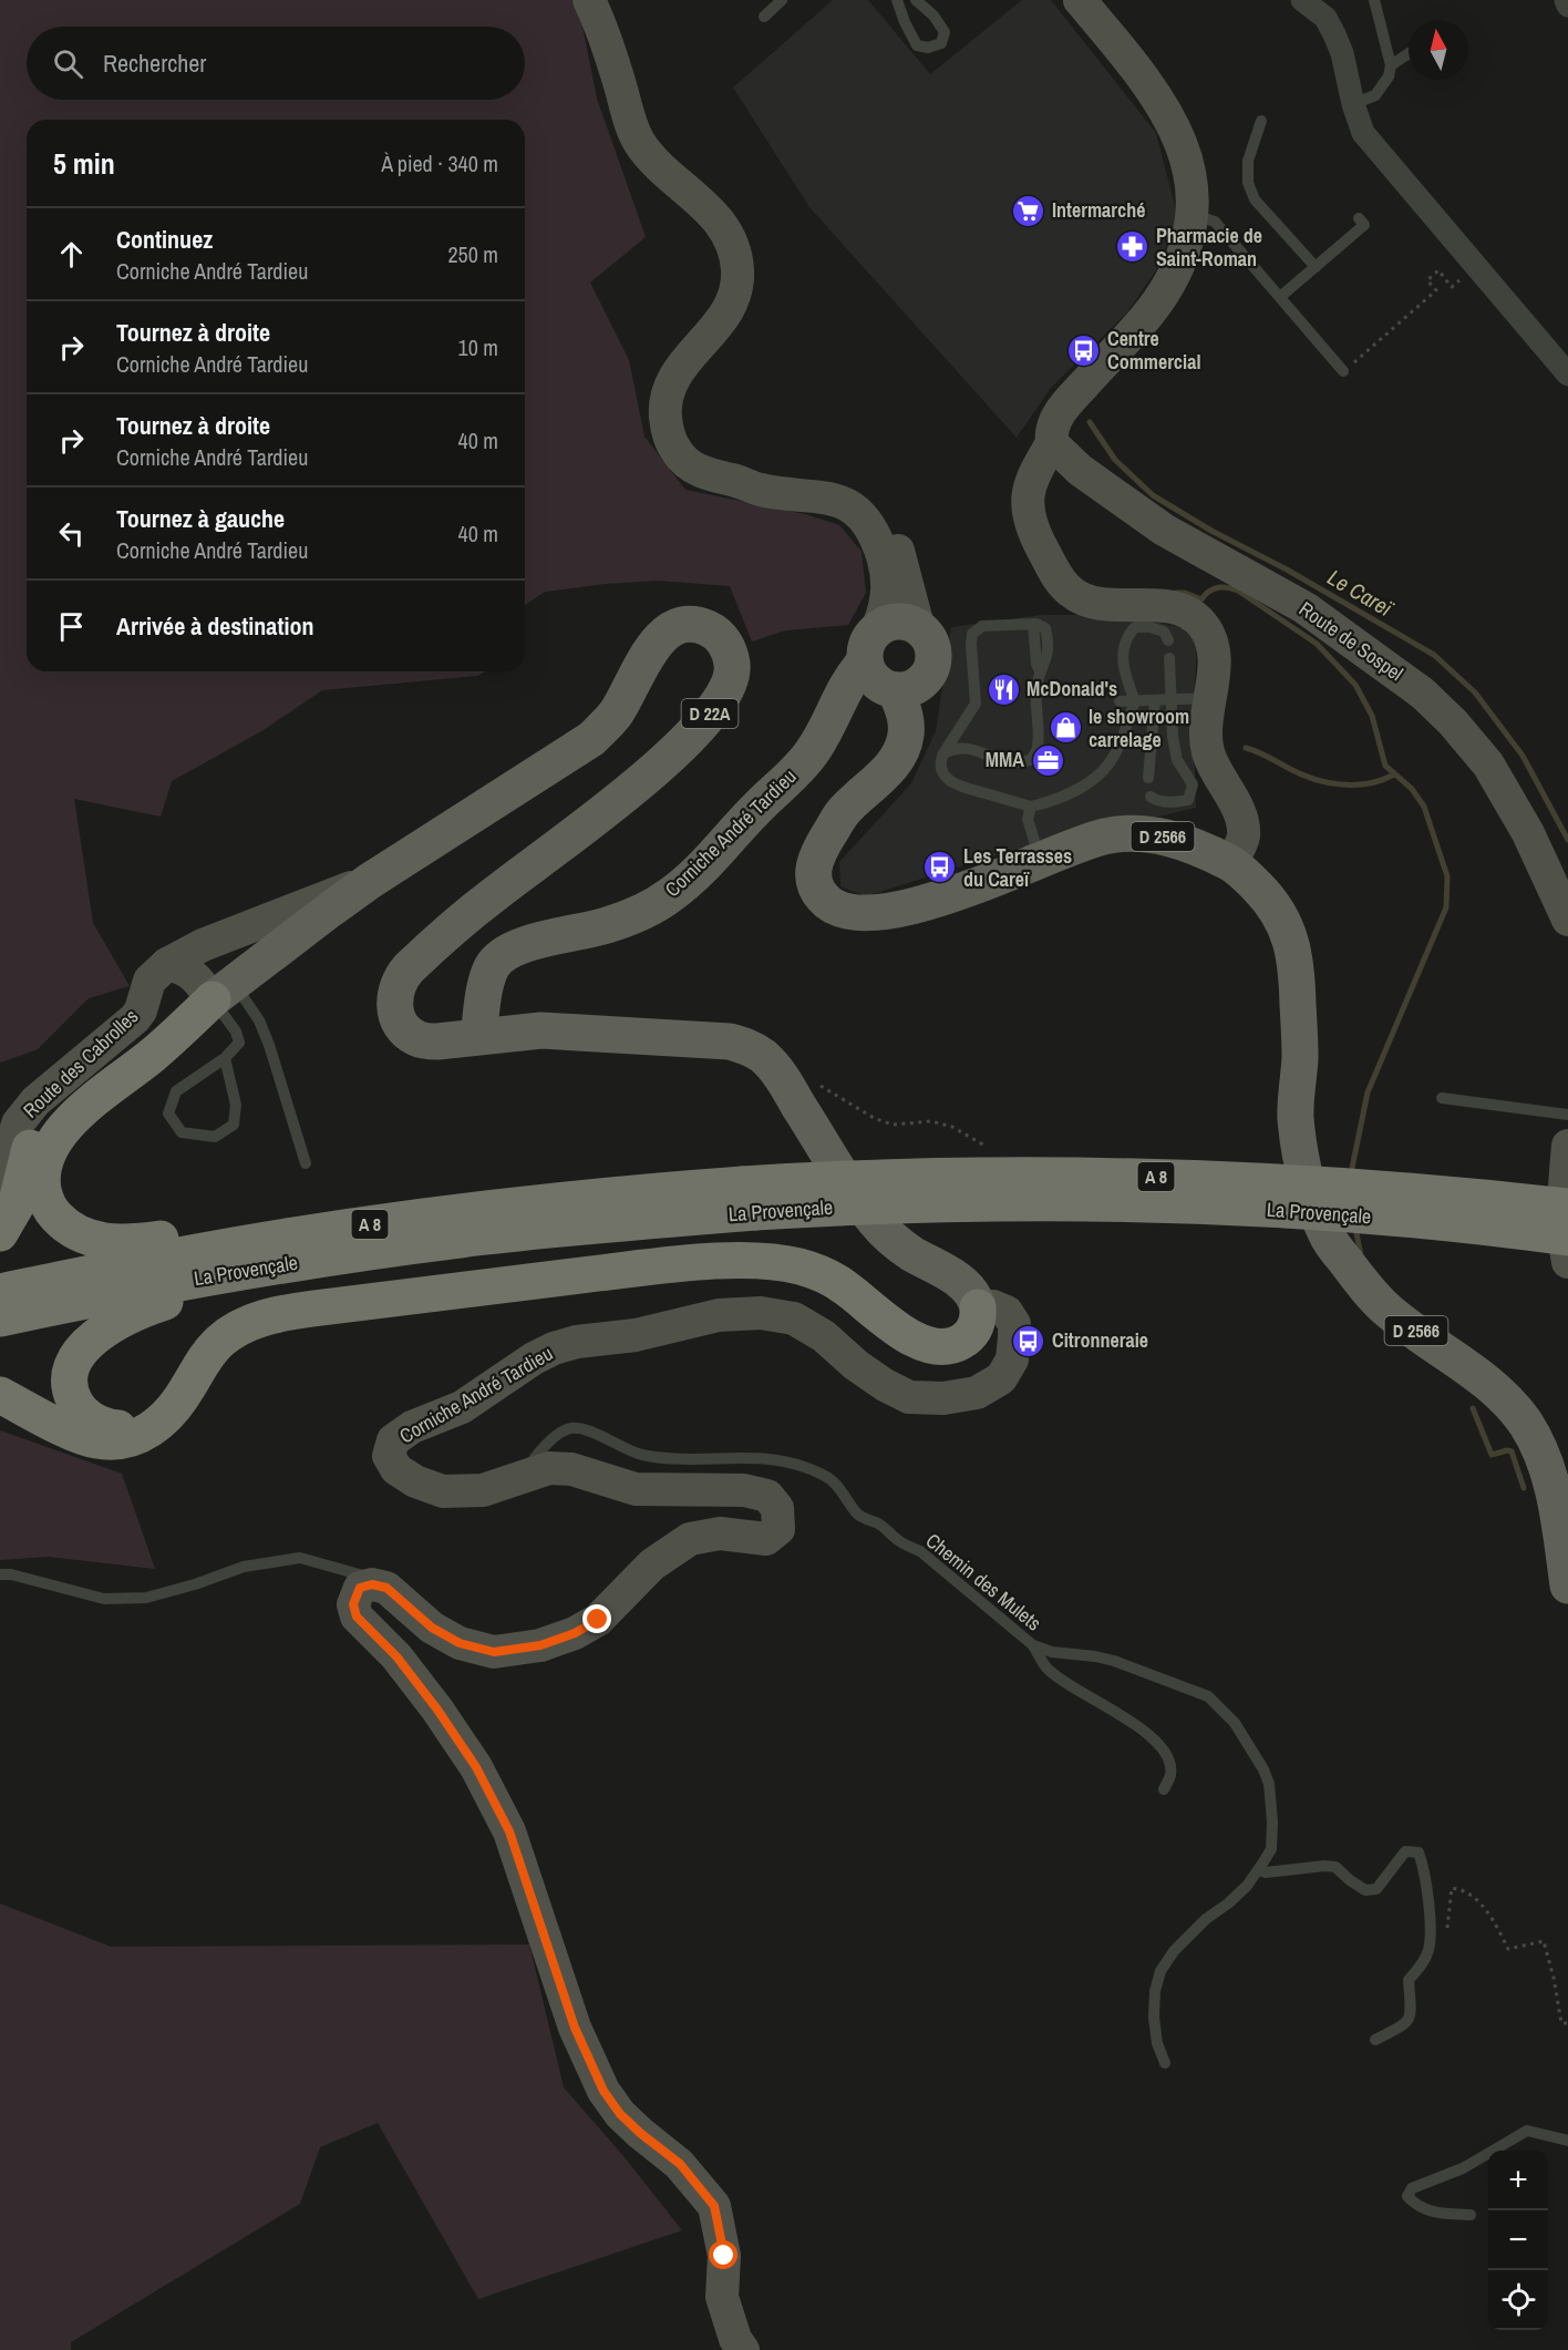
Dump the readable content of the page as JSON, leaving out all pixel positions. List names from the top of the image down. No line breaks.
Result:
{"streets":{"highway":["A 8","La Provençale"],"main road":["D 22A","Corniche André Tardieu","D 2566"],"street":["Route de Sospel","Route des Cabrolles"],"lane":["Chemin des Mulets"]},"crossings":[["D 22A","Corniche André Tardieu"],["D 22A","Route des Cabrolles"],["Corniche André Tardieu","D 2566"],["Corniche André Tardieu","Chemin des Mulets"]],"water":["Le Careï"],"places":{"supermarket":["Intermarché"],"pharmacy":["Pharmacie de Saint-Roman"],"bus stop":["Centre Commercial","Les Terrasses du Careï","Citronneraie"],"restaurant":["McDonald's"],"shop":["le showroom carrelage"],"office":["MMA"]},"north":"top","page":{"search":"Rechercher","heading":["5 min","À pied · 340 m"],"list":[["Continuez","Corniche André Tardieu","250 m"],["Tournez à droite","Corniche André Tardieu","10 m"],["Tournez à droite","Corniche André Tardieu","40 m"],["Tournez à gauche","Corniche André Tardieu","40 m"],"Arrivée à destination"],"map_buttons":["+","−"]}}
